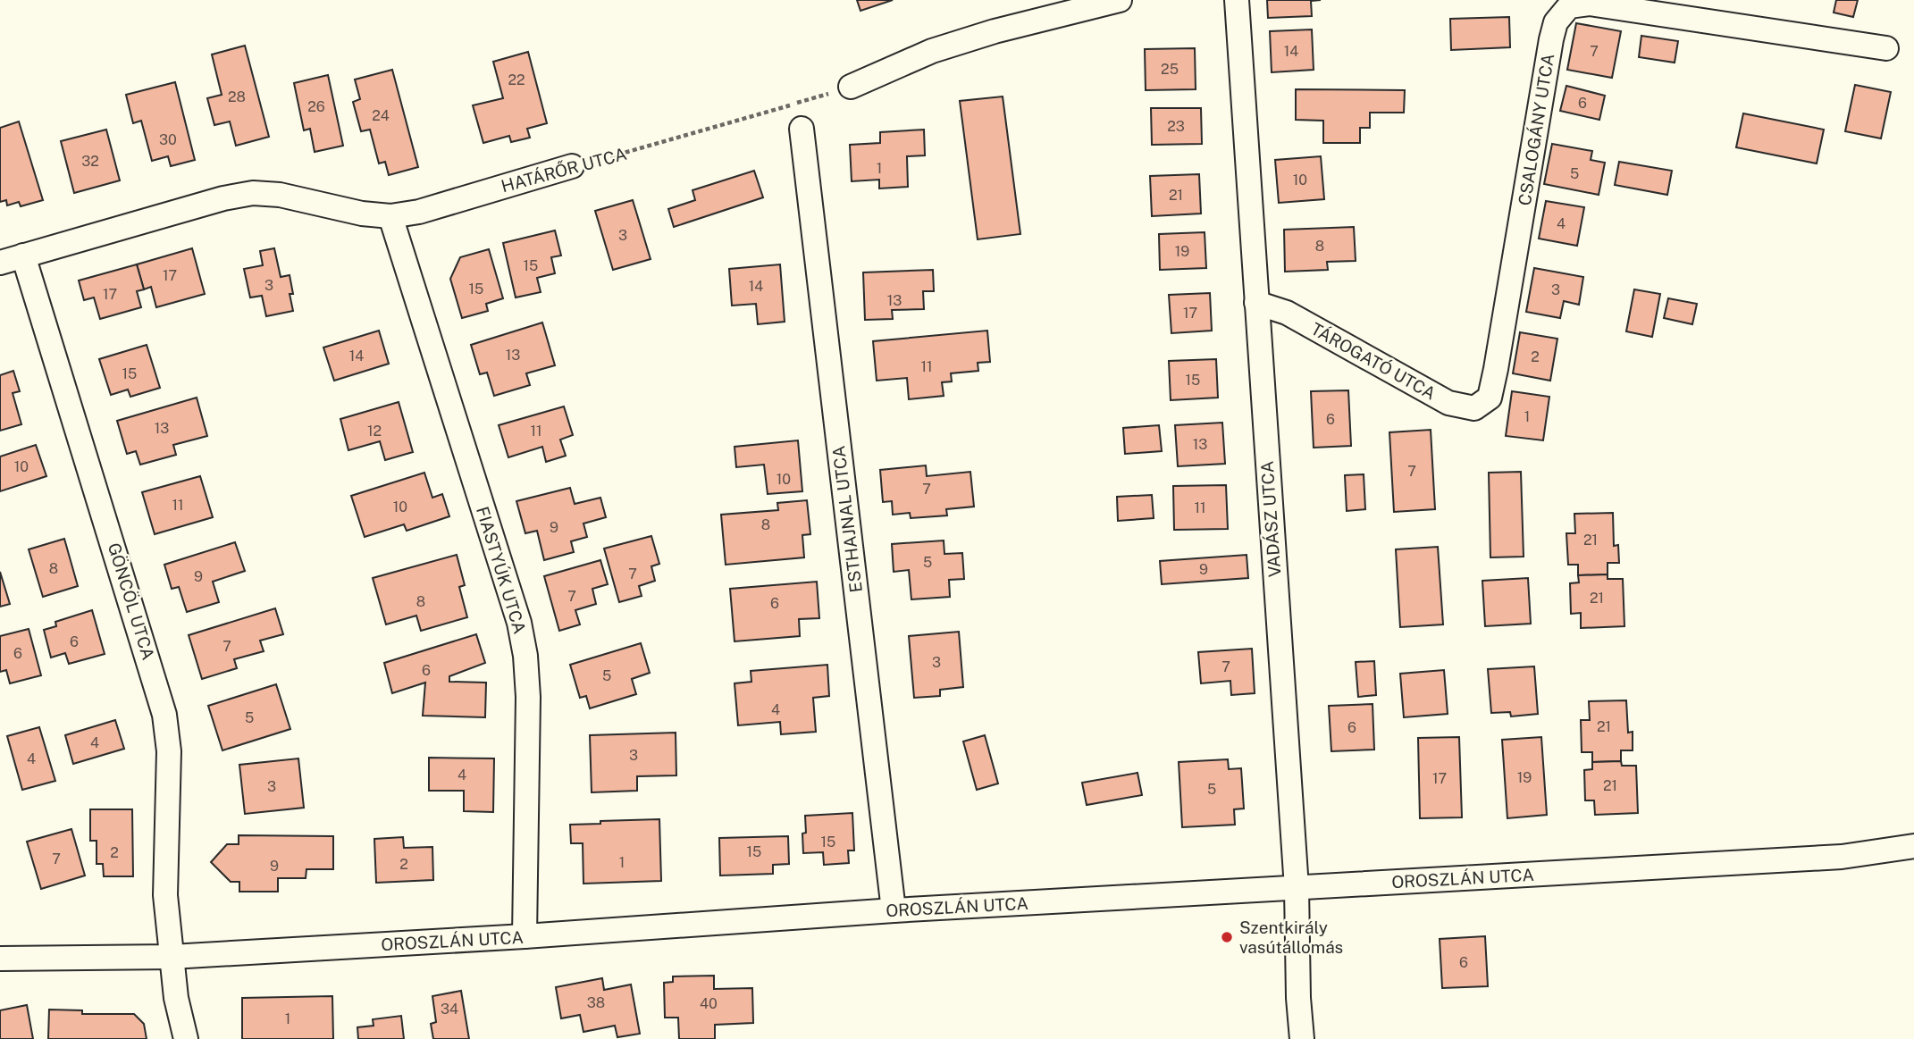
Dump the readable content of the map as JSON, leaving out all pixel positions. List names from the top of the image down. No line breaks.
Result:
{"streets":{"street":["CSALOGÁNY UTCA","HATÁRŐR UTCA","TÁROGATÓ UTCA","ESTHAJNAL UTCA","VADÁSZ UTCA","FIASTYÚK UTCA","GÖNCÖL UTCA","OROSZLÁN UTCA"]},"crossings":[["CSALOGÁNY UTCA","TÁROGATÓ UTCA"],["HATÁRŐR UTCA","FIASTYÚK UTCA"],["HATÁRŐR UTCA","GÖNCÖL UTCA"],["TÁROGATÓ UTCA","VADÁSZ UTCA"],["ESTHAJNAL UTCA","OROSZLÁN UTCA"],["VADÁSZ UTCA","OROSZLÁN UTCA"],["FIASTYÚK UTCA","OROSZLÁN UTCA"],["GÖNCÖL UTCA","OROSZLÁN UTCA"]],"places":["Szentkirály vasútállomás"],"house_numbers":["14","7","25","22","28","6","26","24","23","30","32","1","5","10","21","4","3","8","19","15","17","3","14","15","3","17","13","17","13","14","2","11","15","15","1","6","13","12","11","13","10","7","10","7","11","10","11","8","9","21","5","8","9","7","9","7","21","8","6","6","7","6","3","7","6","5","4","5","21","6","4","3","4","4","19","17","21","3","5","15","15","2","7","1","2","9","6","38","40","34","1"]}
